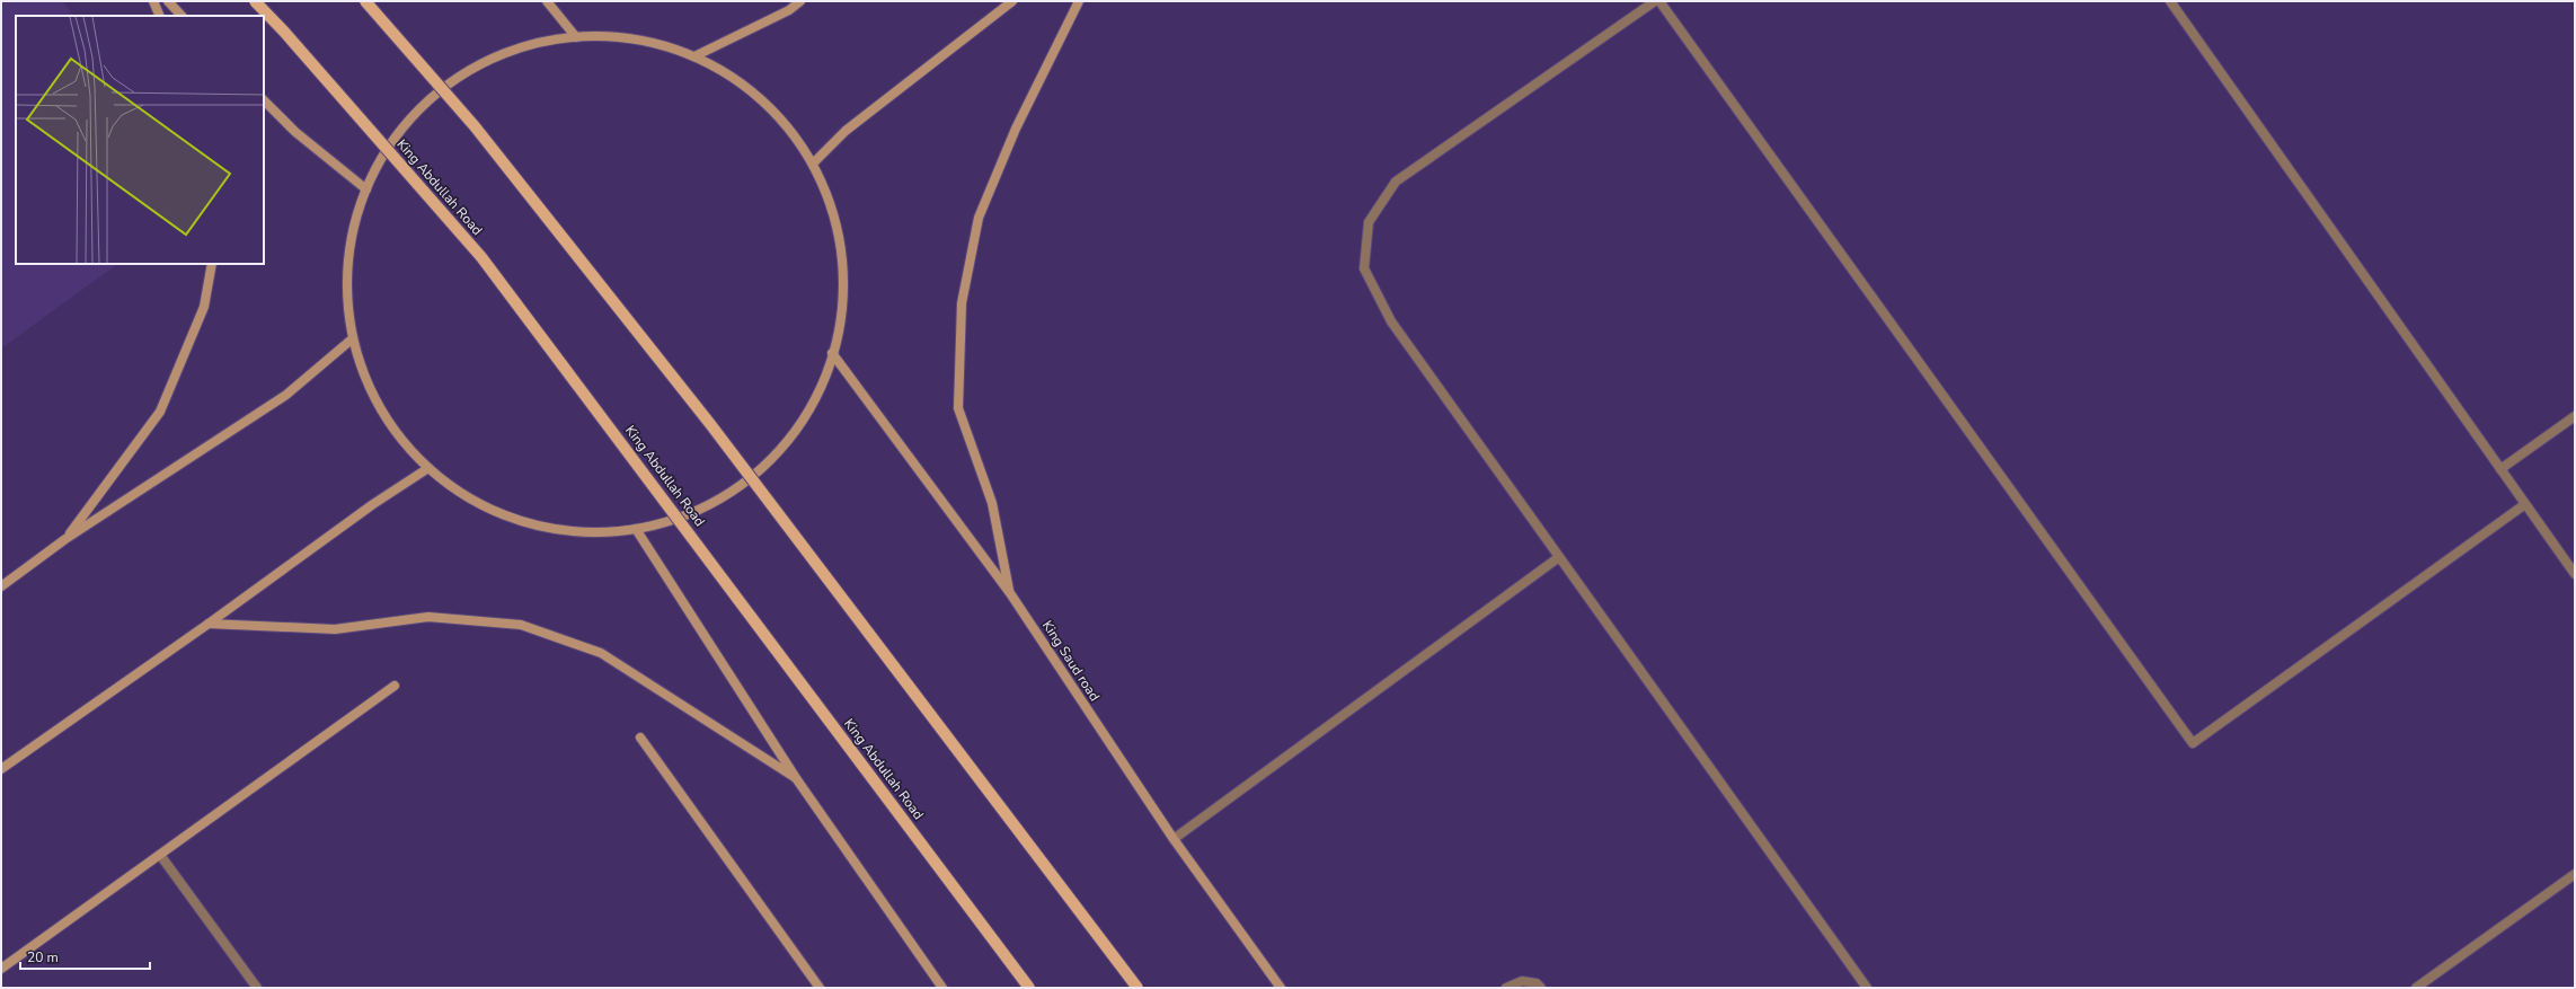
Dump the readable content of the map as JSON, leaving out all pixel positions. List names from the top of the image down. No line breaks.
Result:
{"streets":{"main road":["King Abdullah Road","King Saud road"]},"scale_bar":"20 m"}
